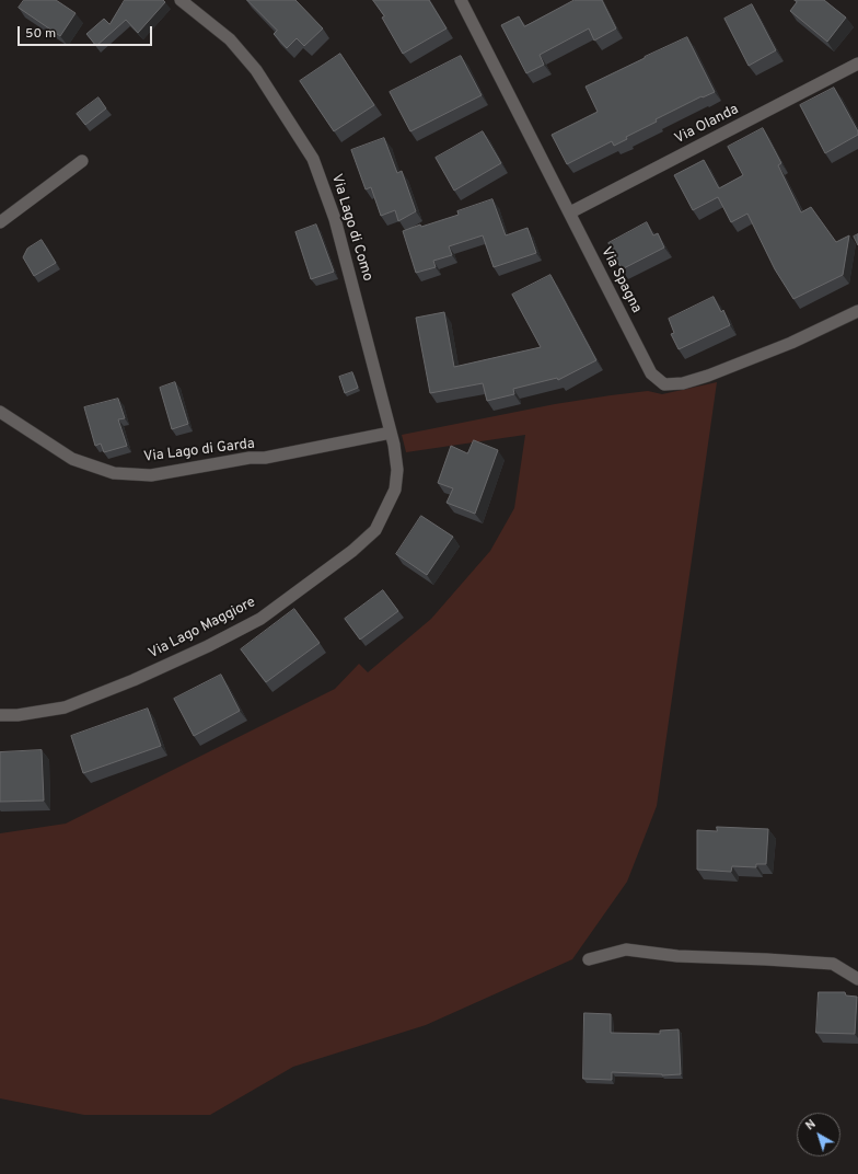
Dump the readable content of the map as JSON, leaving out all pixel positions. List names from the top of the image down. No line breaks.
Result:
{"streets":{"street":["Via Olanda","Via Lago di Como","Via Spagna","Via Lago di Garda","Via Lago Maggiore"]},"crossings":[["Via Olanda","Via Spagna"],["Via Lago di Como","Via Lago di Garda"],["Via Lago di Como","Via Lago Maggiore"],["Via Lago di Garda","Via Lago Maggiore"]],"scale_bar":"50 m","north":"top left"}
